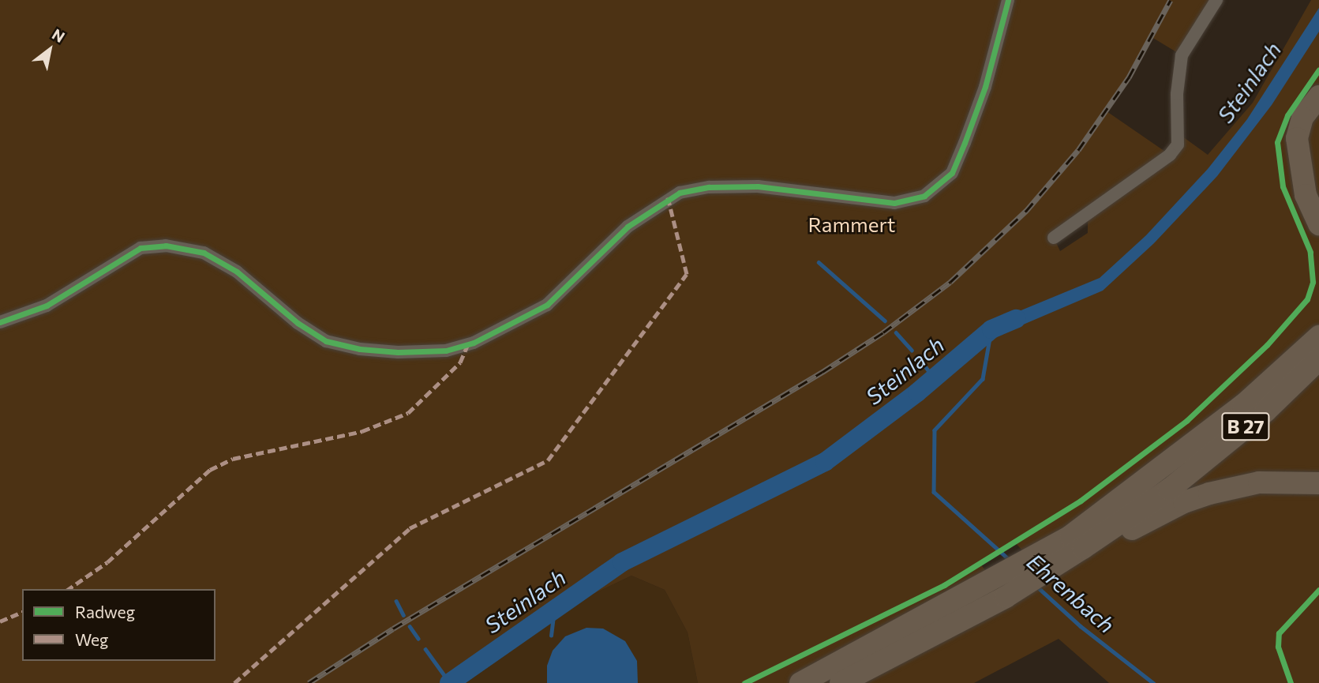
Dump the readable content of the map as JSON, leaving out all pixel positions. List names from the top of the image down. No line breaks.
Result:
{"streets":{"highway":["B 27"]},"water":["Steinlach","Ehrenbach"],"parks":["Rammert"],"legend":["Radweg","Weg"],"north":"top right"}
